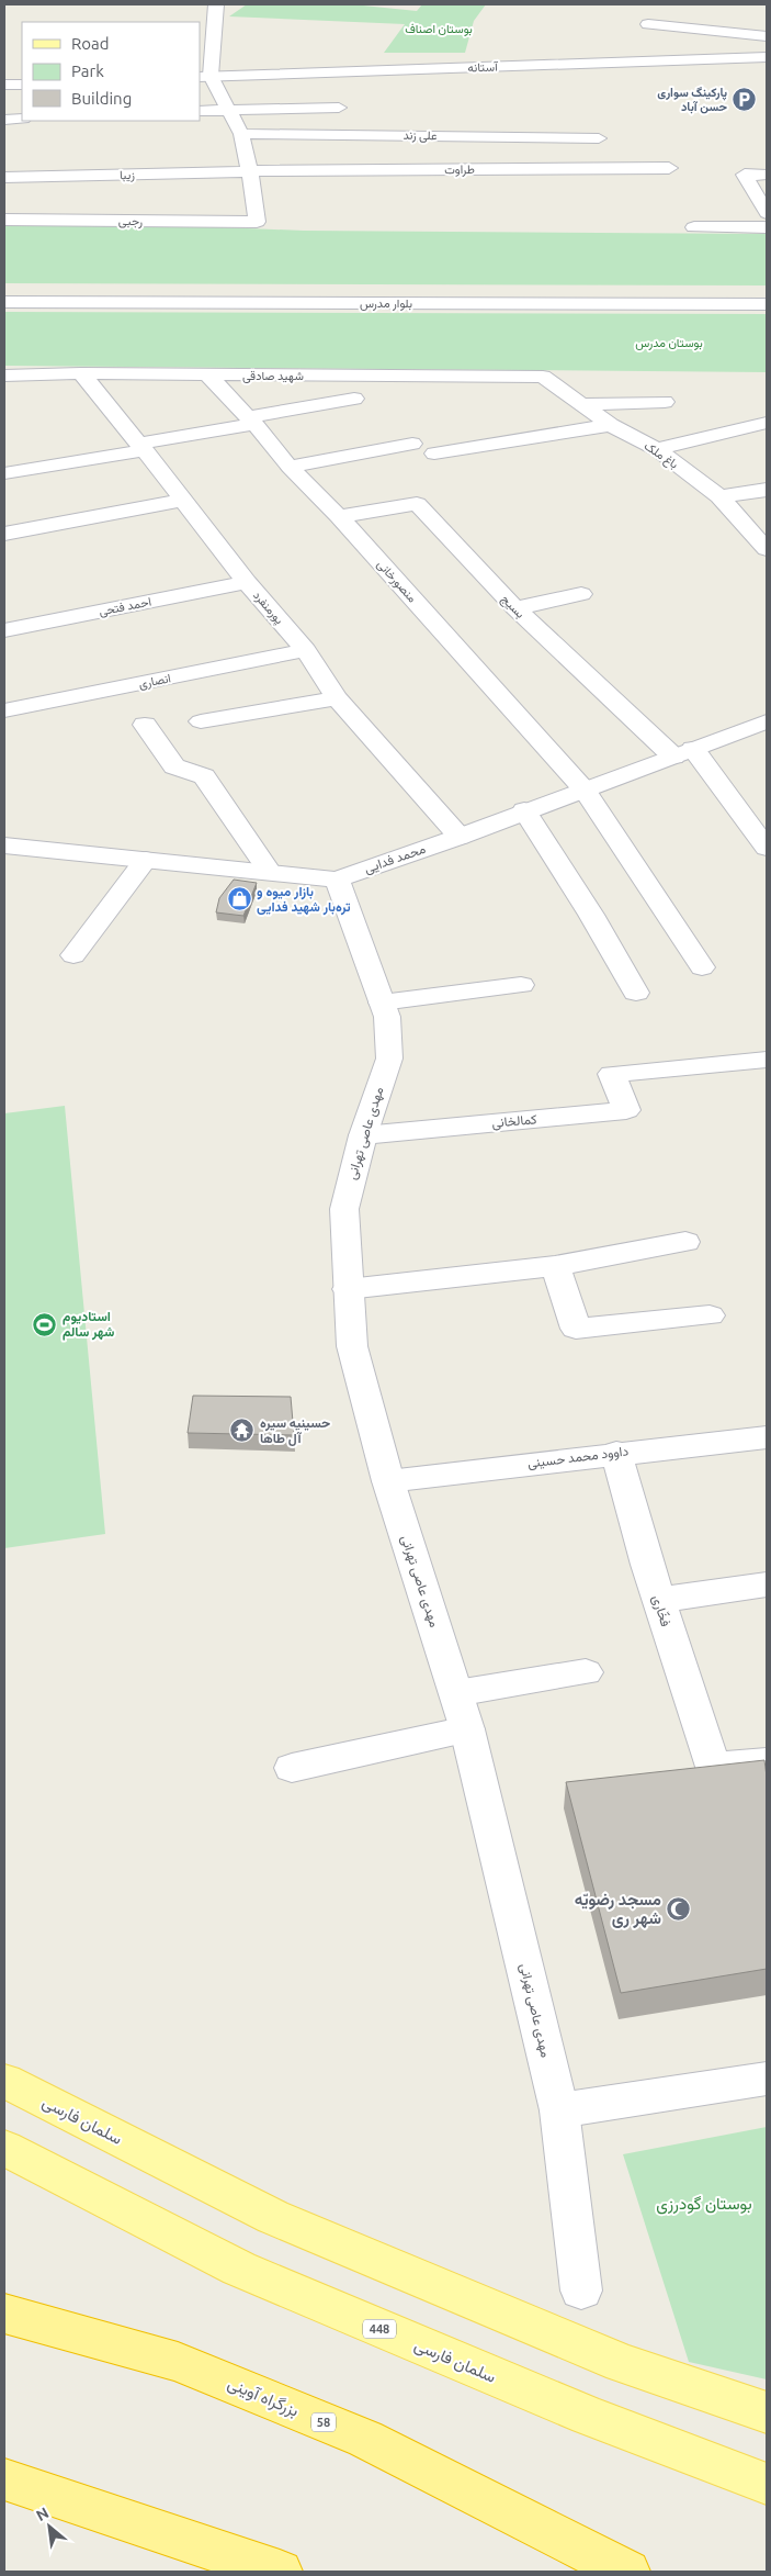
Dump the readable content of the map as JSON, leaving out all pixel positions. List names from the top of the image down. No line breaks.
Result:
{"streets":{"highway":["بزرگراه آوینی","58"],"main road":["سلمان فارسی","448"],"street":["آستانه","علی زند","طراوت","زیبا","رجبی","بلوار مدرس","شهید صادقی","باغ ملک","منصورخانی","احمد فتحی","بسیج","پورمنفرد","انصاری","محمد فدایی","کمالخانی","مهدی عاصی تهرانی","داوود محمد حسینی","فخّاری"]},"crossings":[["طراوت","زیبا"],["طراوت","رجبی"],["زیبا","رجبی"],["شهید صادقی","باغ ملک"],["شهید صادقی","منصورخانی"],["شهید صادقی","پورمنفرد"],["منصورخانی","بسیج"],["منصورخانی","محمد فدایی"],["احمد فتحی","پورمنفرد"],["بسیج","محمد فدایی"],["پورمنفرد","انصاری"],["پورمنفرد","محمد فدایی"],["محمد فدایی","مهدی عاصی تهرانی"],["کمالخانی","مهدی عاصی تهرانی"],["مهدی عاصی تهرانی","داوود محمد حسینی"],["داوود محمد حسینی","فخّاری"]],"parks":["بوستان اصناف","بوستان مدرس","بوستان گودرزی"],"places":{"parking":["پارکینگ سواری حسن آباد"],"shop":["بازار میوه و تره‌بار شهید فدایی"],"sports":["استادیوم شهر سالم"],"temple":["حسینیه سیره آل طاها"],"mosque":["مسجد رضویّه شهر ری"]},"legend":["Road","Park","Building"],"north":"top left"}
